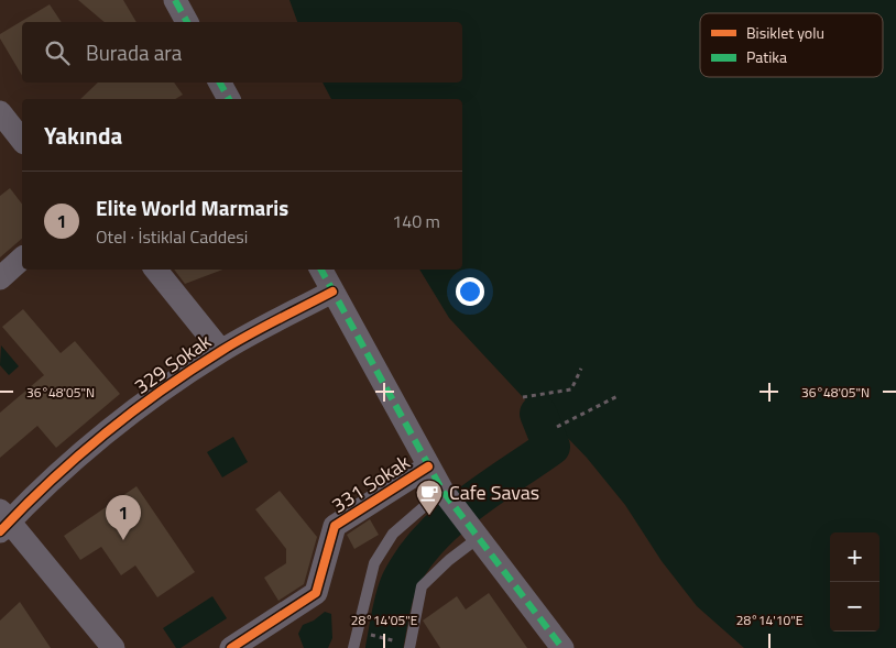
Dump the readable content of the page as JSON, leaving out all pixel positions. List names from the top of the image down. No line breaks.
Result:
{"streets":{"street":["329 Sokak","331 Sokak"]},"places":{"cafe":["Cafe Savas"]},"legend":["Bisiklet yolu","Patika"],"page":{"search":"Burada ara","heading":"Yakında","list":[{"mark":"1","name":"Elite World Marmaris","note":"Otel · İstiklal Caddesi","value":"140 m"}],"pins":"1","map_buttons":["+","−"]},"coordinates":["36°48'05\"N","28°14'05\"E","28°14'10\"E"]}
